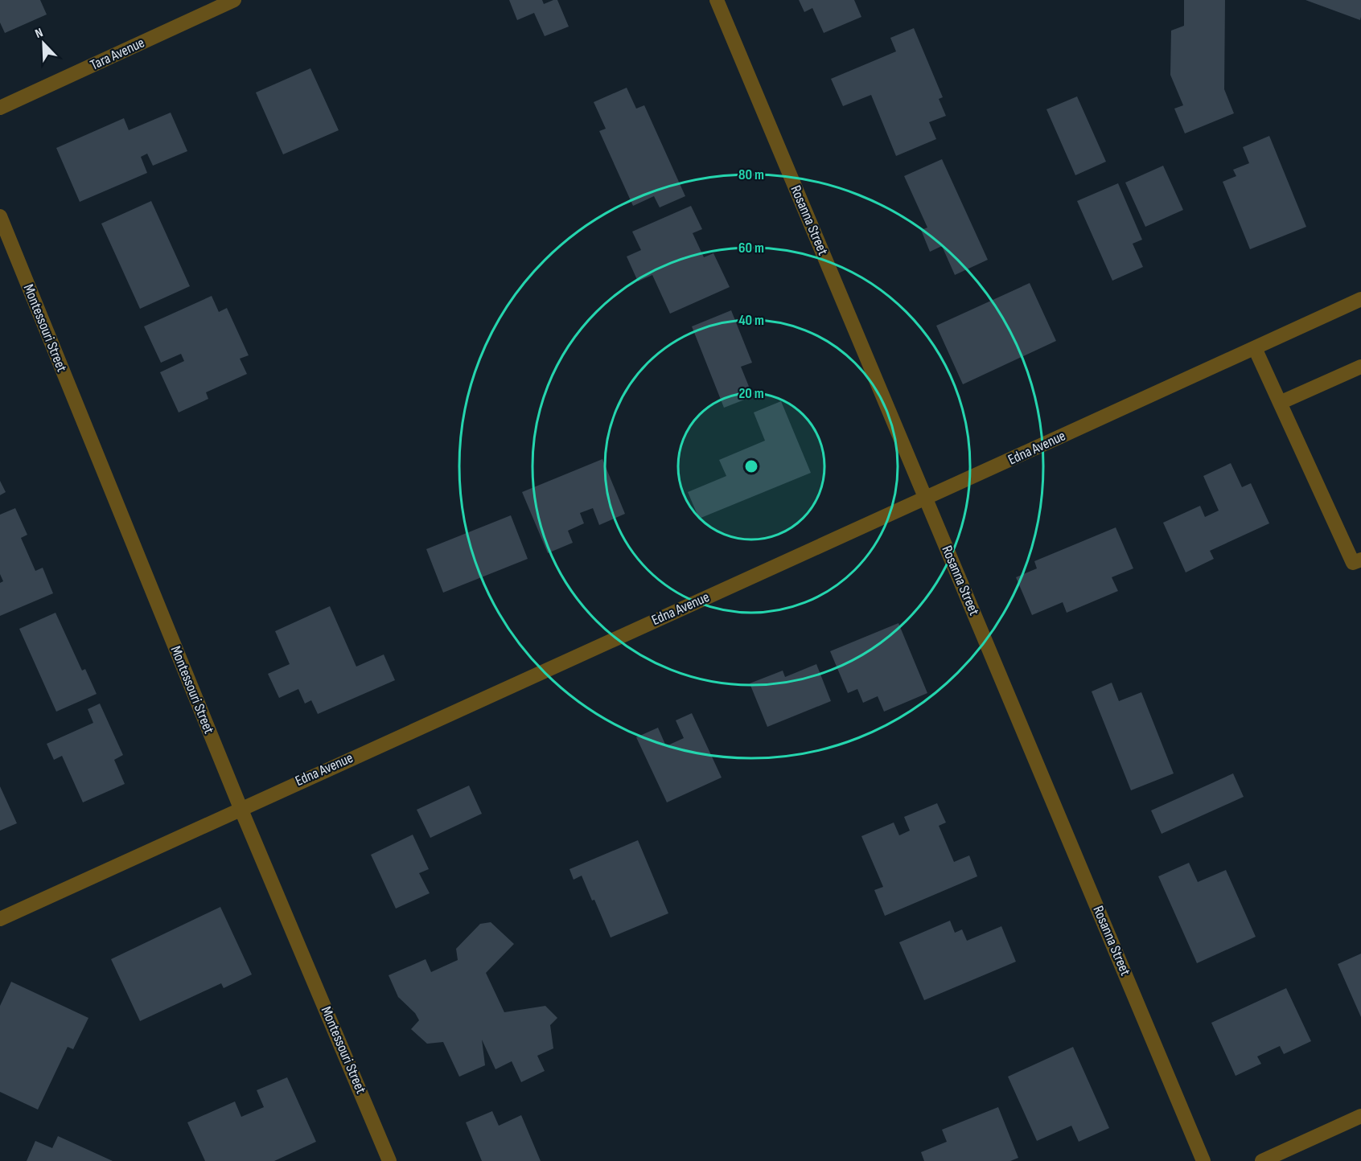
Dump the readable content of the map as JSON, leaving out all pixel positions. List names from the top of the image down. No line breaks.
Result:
{"streets":{"street":["Tara Avenue","Rosanna Street","Montessouri Street","Edna Avenue"]},"crossings":[["Rosanna Street","Edna Avenue"],["Montessouri Street","Edna Avenue"]],"north":"top left","rings":["80 m","60 m","40 m","20 m"]}
